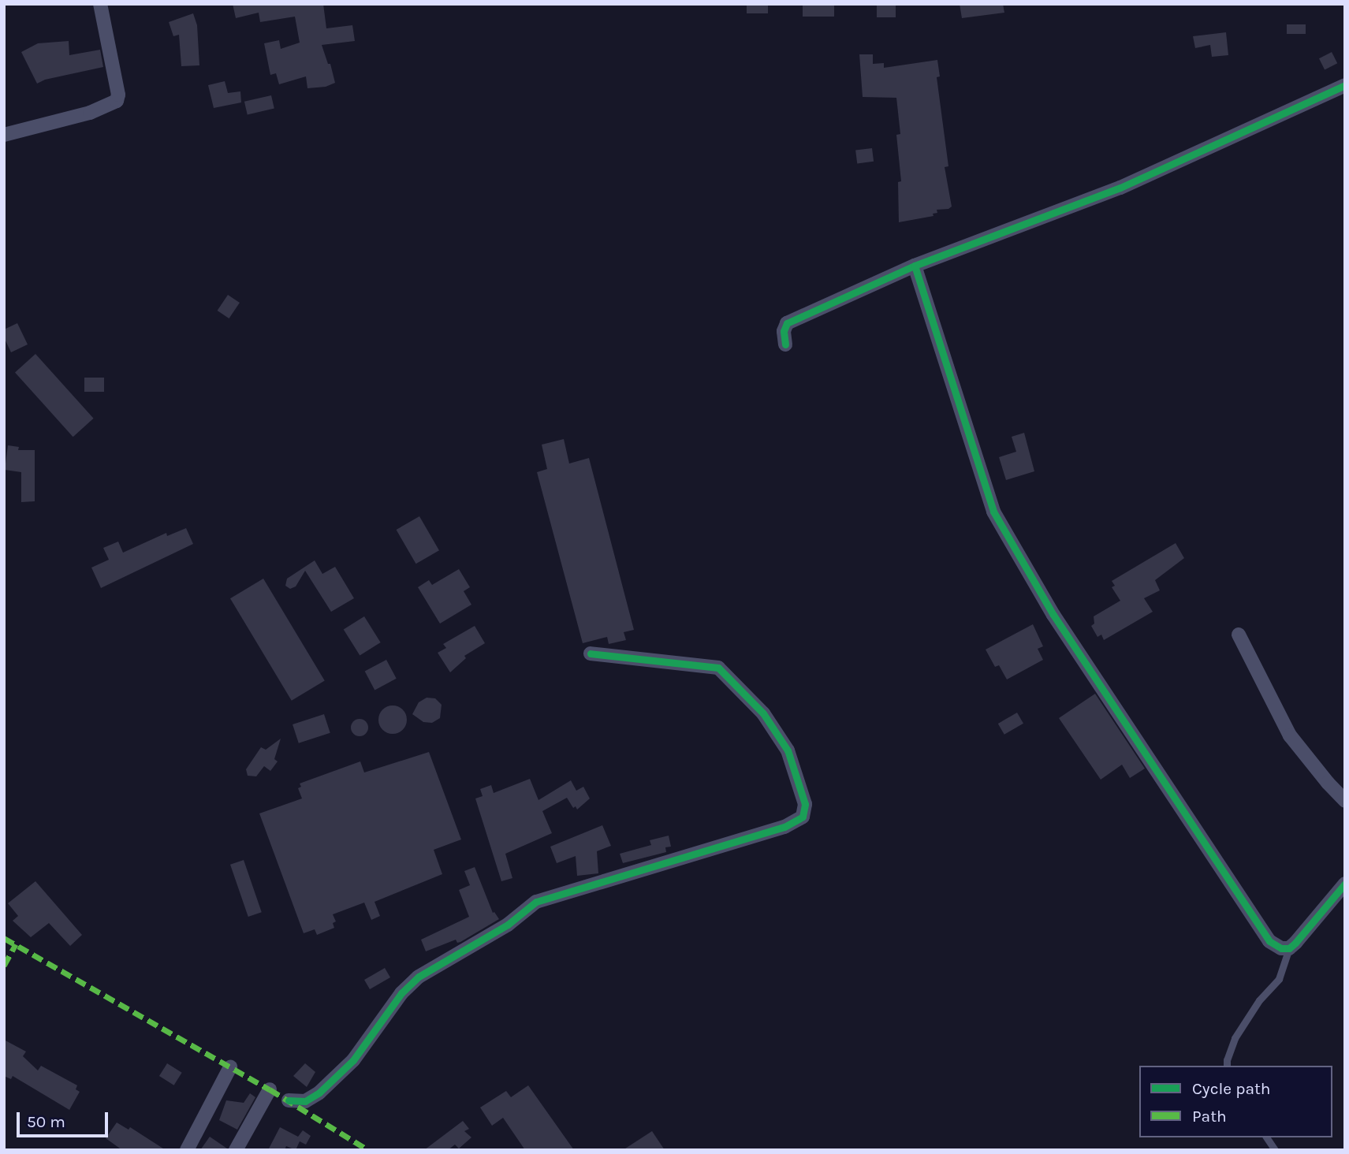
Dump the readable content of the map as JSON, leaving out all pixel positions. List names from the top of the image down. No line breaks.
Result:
{"legend":["Cycle path","Path"],"scale_bar":"50 m"}
